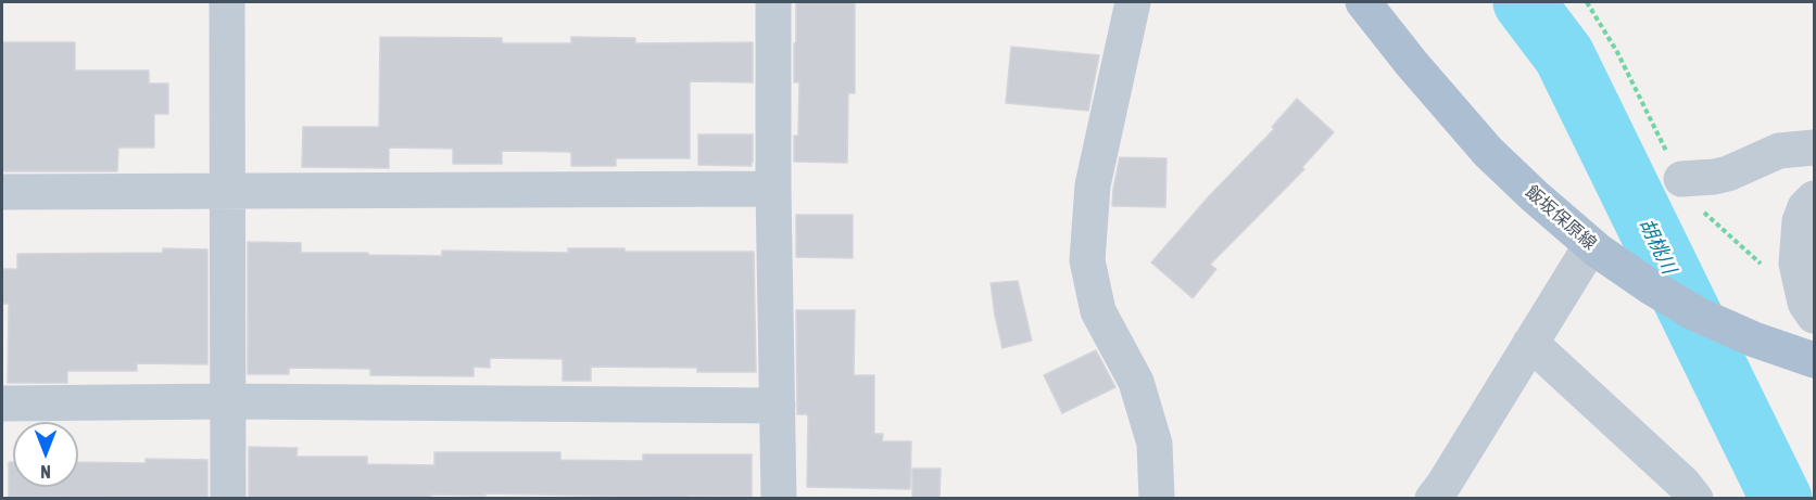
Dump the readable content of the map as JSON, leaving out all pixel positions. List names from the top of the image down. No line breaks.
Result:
{"streets":{"main road":["飯坂保原線"]},"water":["胡桃川"],"north":"bottom"}
